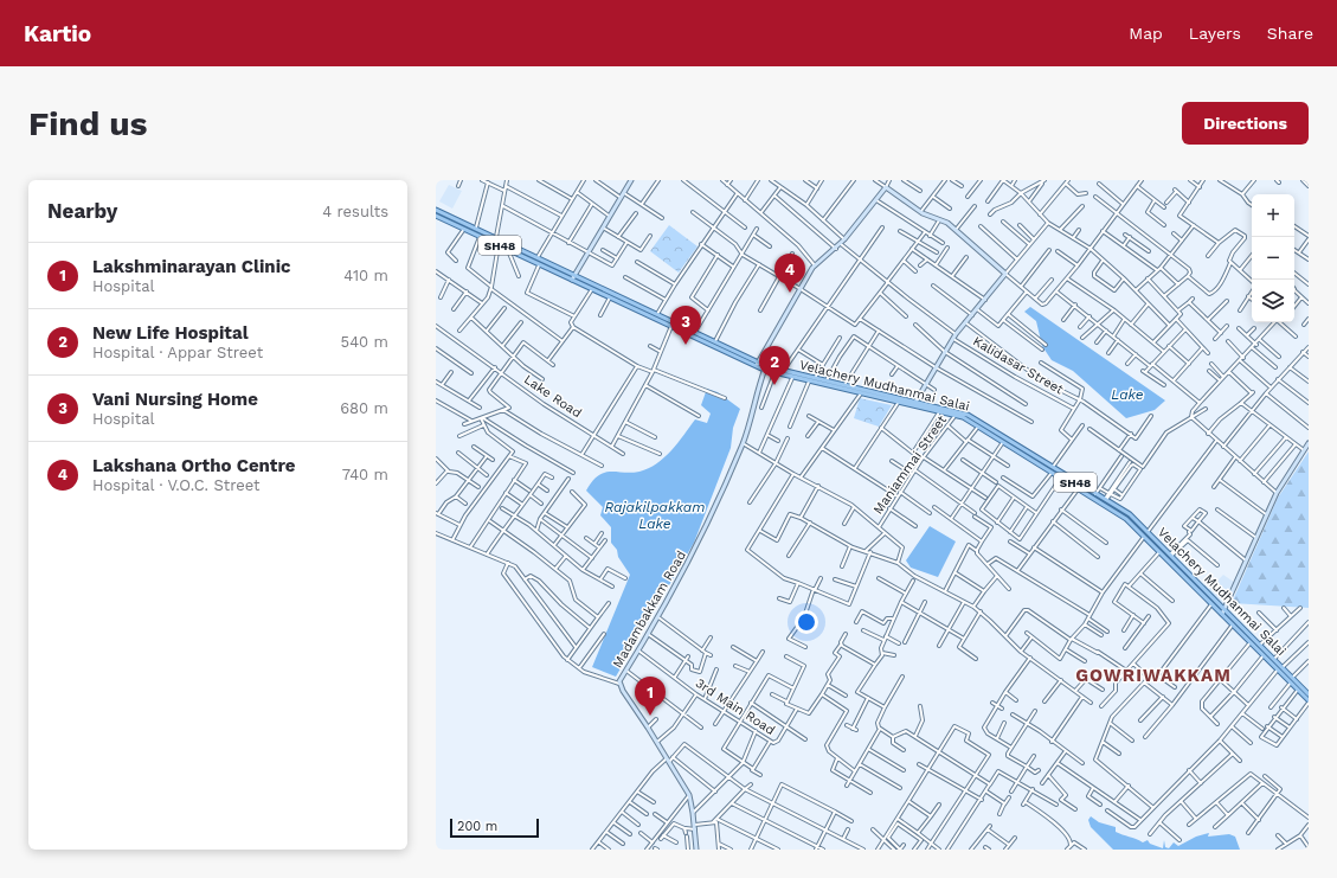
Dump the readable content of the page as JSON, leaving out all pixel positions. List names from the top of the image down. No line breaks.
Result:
{"streets":{"main road":["SH48","Velachery Mudhanmai Salai"],"street":["Kalidasar Street","Lake Road","Maniammai Street","Madambakkam Road","3rd Main Road"]},"crossings":[["SH48","Velachery Mudhanmai Salai"],["Velachery Mudhanmai Salai","Maniammai Street"],["Velachery Mudhanmai Salai","Madambakkam Road"],["Madambakkam Road","3rd Main Road"]],"districts":["GOWRIWAKKAM"],"water":["Lake","Rajakilpakkam Lake"],"scale_bar":"200 m","page":{"header":"Kartio","nav":["Map","Layers","Share"],"buttons":"Directions","title":"Find us","heading":["Nearby","4 results"],"map_buttons":["+","−"],"list":[{"mark":"1","name":"Lakshminarayan Clinic","note":"Hospital","value":"410 m"},{"mark":"2","name":"New Life Hospital","note":"Hospital · Appar Street","value":"540 m"},{"mark":"3","name":"Vani Nursing Home","note":"Hospital","value":"680 m"},{"mark":"4","name":"Lakshana Ortho Centre","note":"Hospital · V.O.C. Street","value":"740 m"}],"pins":["4","3","2","1"],"scale":"200 m"}}
